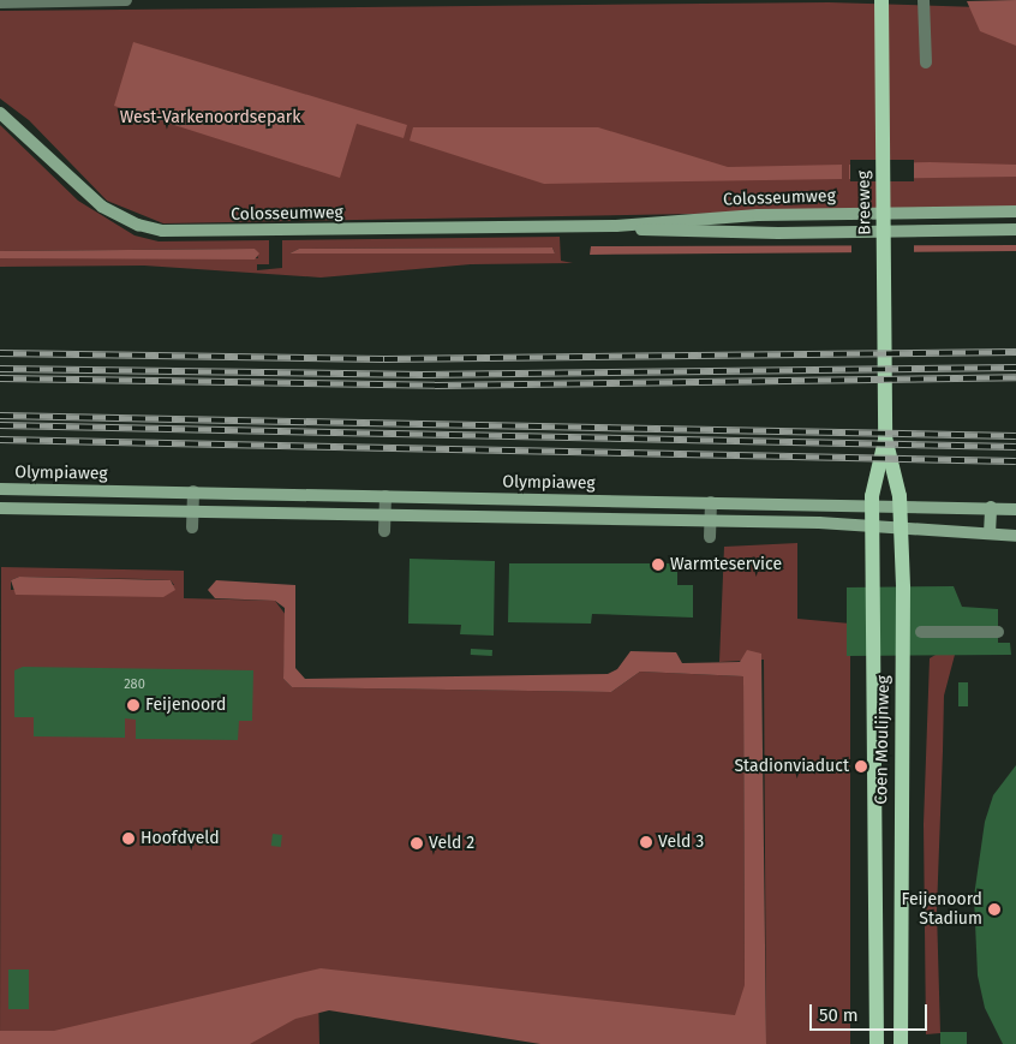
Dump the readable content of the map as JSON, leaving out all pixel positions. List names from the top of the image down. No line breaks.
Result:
{"streets":{"main road":["Colosseumweg","Breeweg","Olympiaweg","Coen Moulijnweg"]},"crossings":[["Breeweg","Coen Moulijnweg"]],"parks":["West-Varkenoordsepark"],"places":["Warmteservice","Feijenoord","Stadionviaduct","Hoofdveld","Veld 3","Veld 2","Feijenoord Stadium"],"house_numbers":["280"],"scale_bar":"50 m"}
